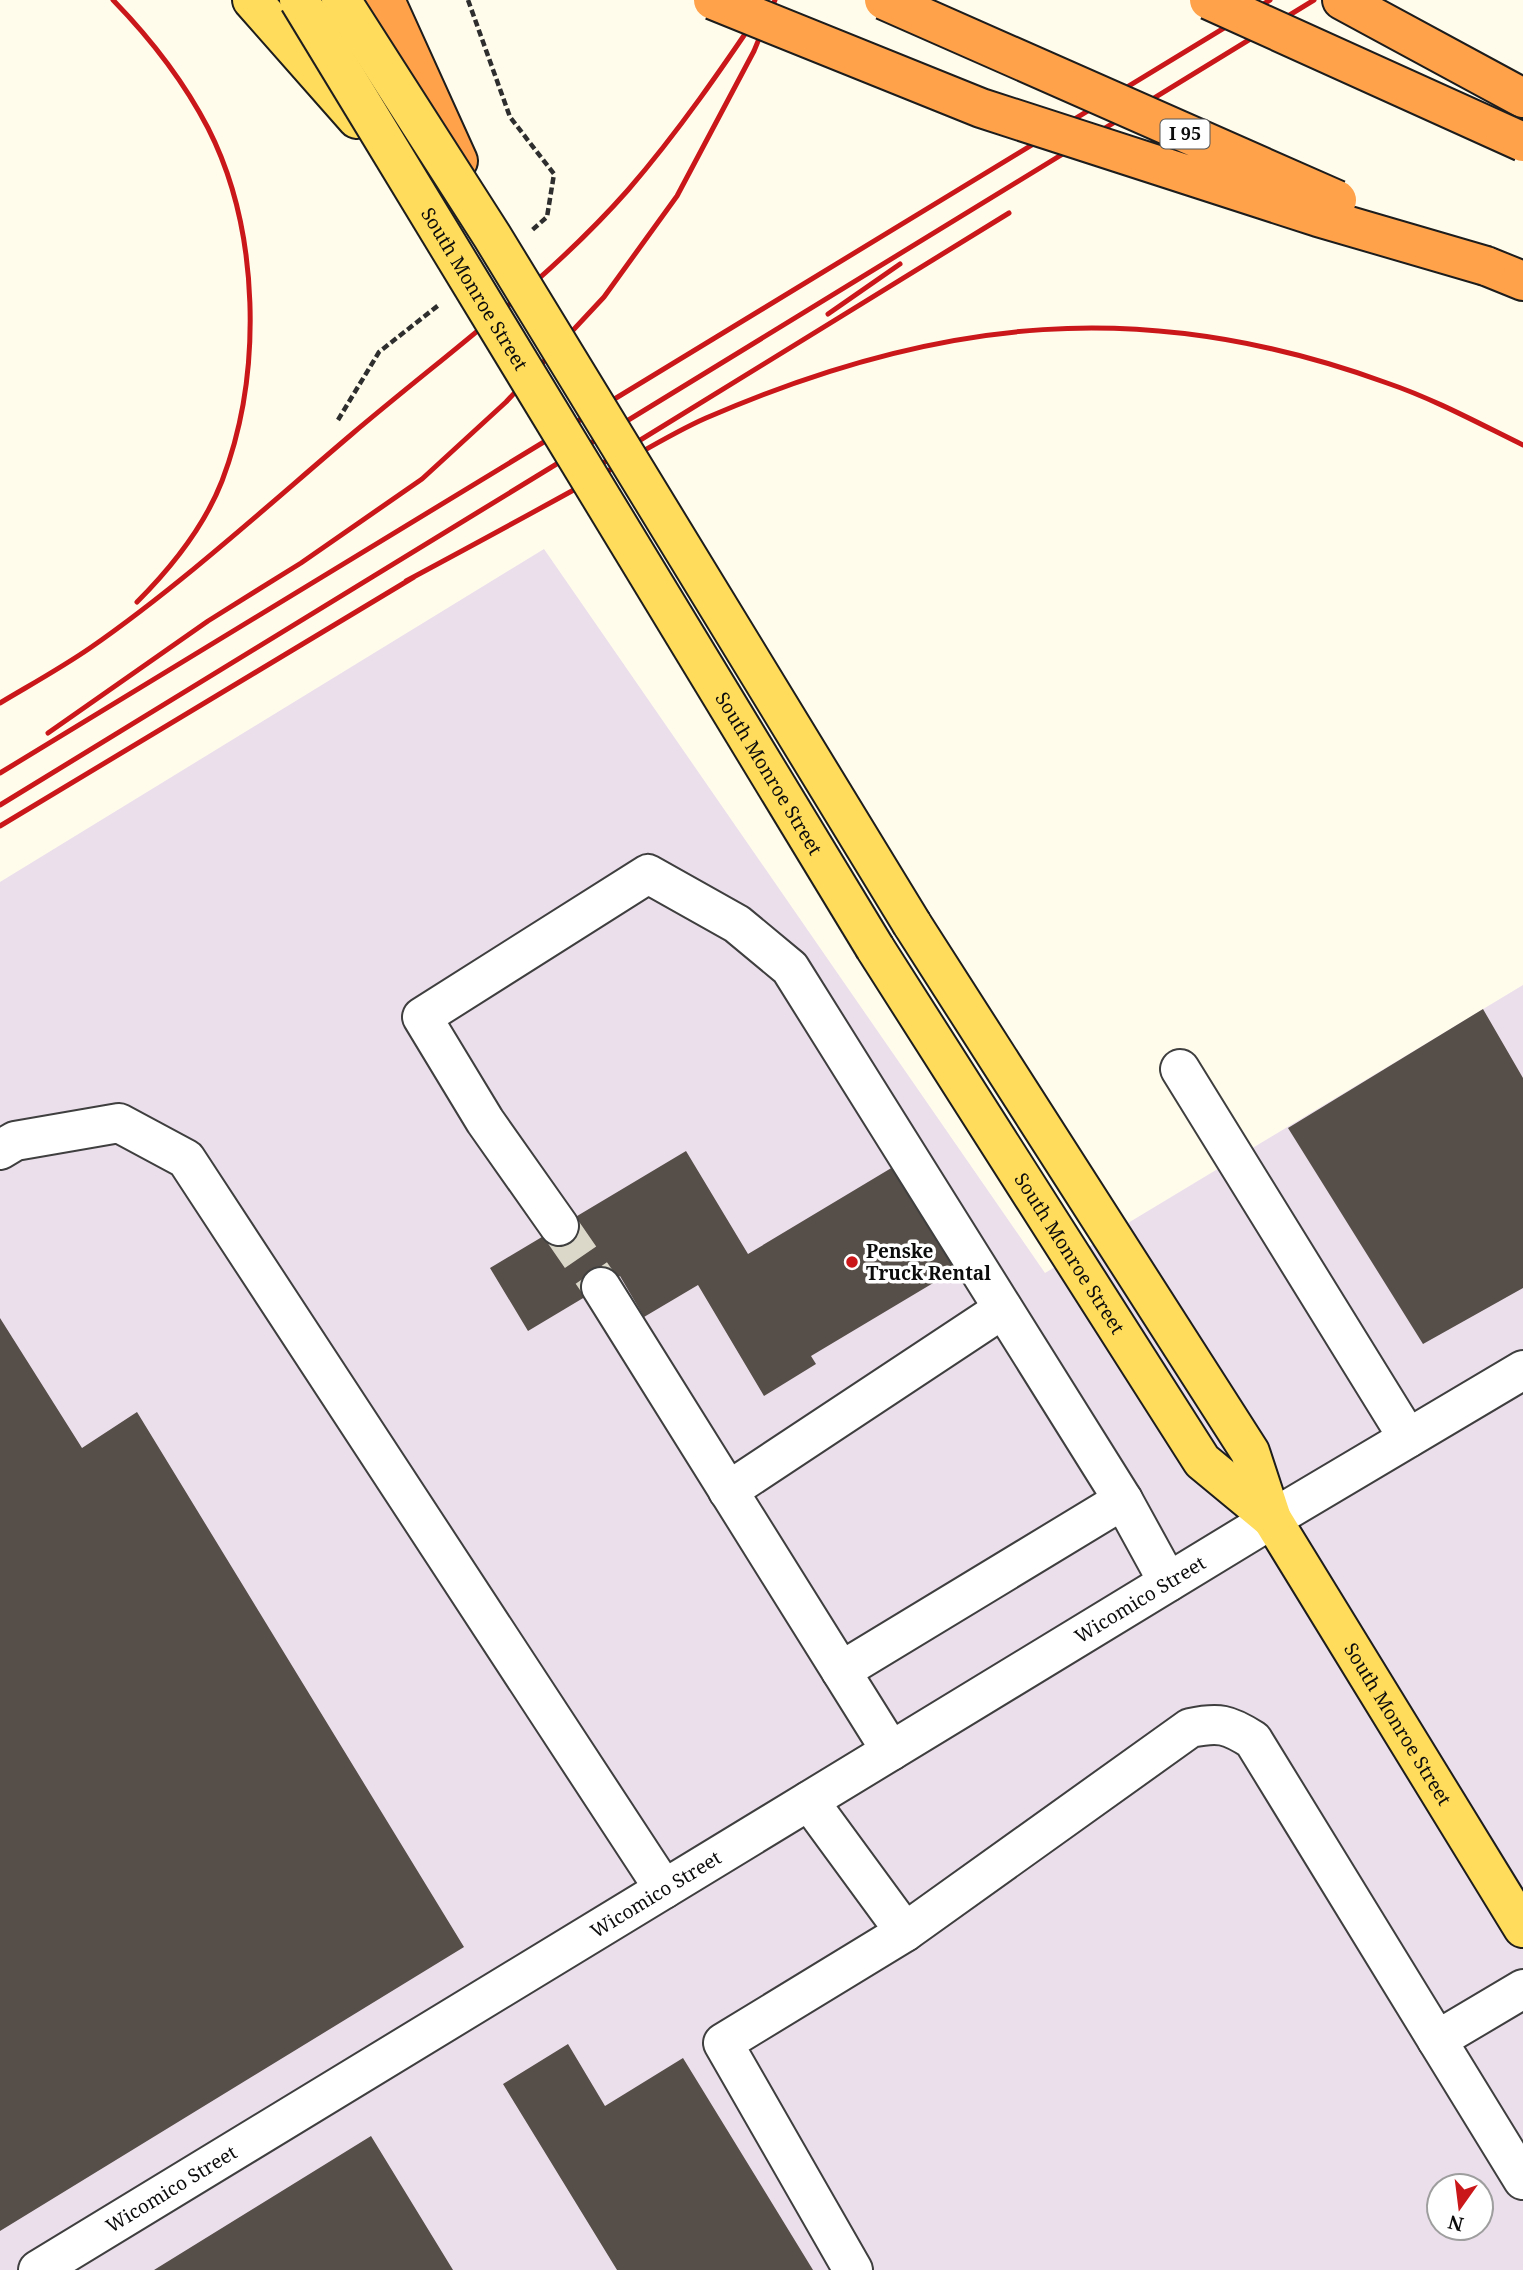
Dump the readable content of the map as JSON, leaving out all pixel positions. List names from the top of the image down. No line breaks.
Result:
{"streets":{"highway":["I 95"],"main road":["South Monroe Street"],"street":["Wicomico Street"]},"crossings":[["South Monroe Street","Wicomico Street"]],"places":["Penske Truck Rental"],"north":"bottom"}
